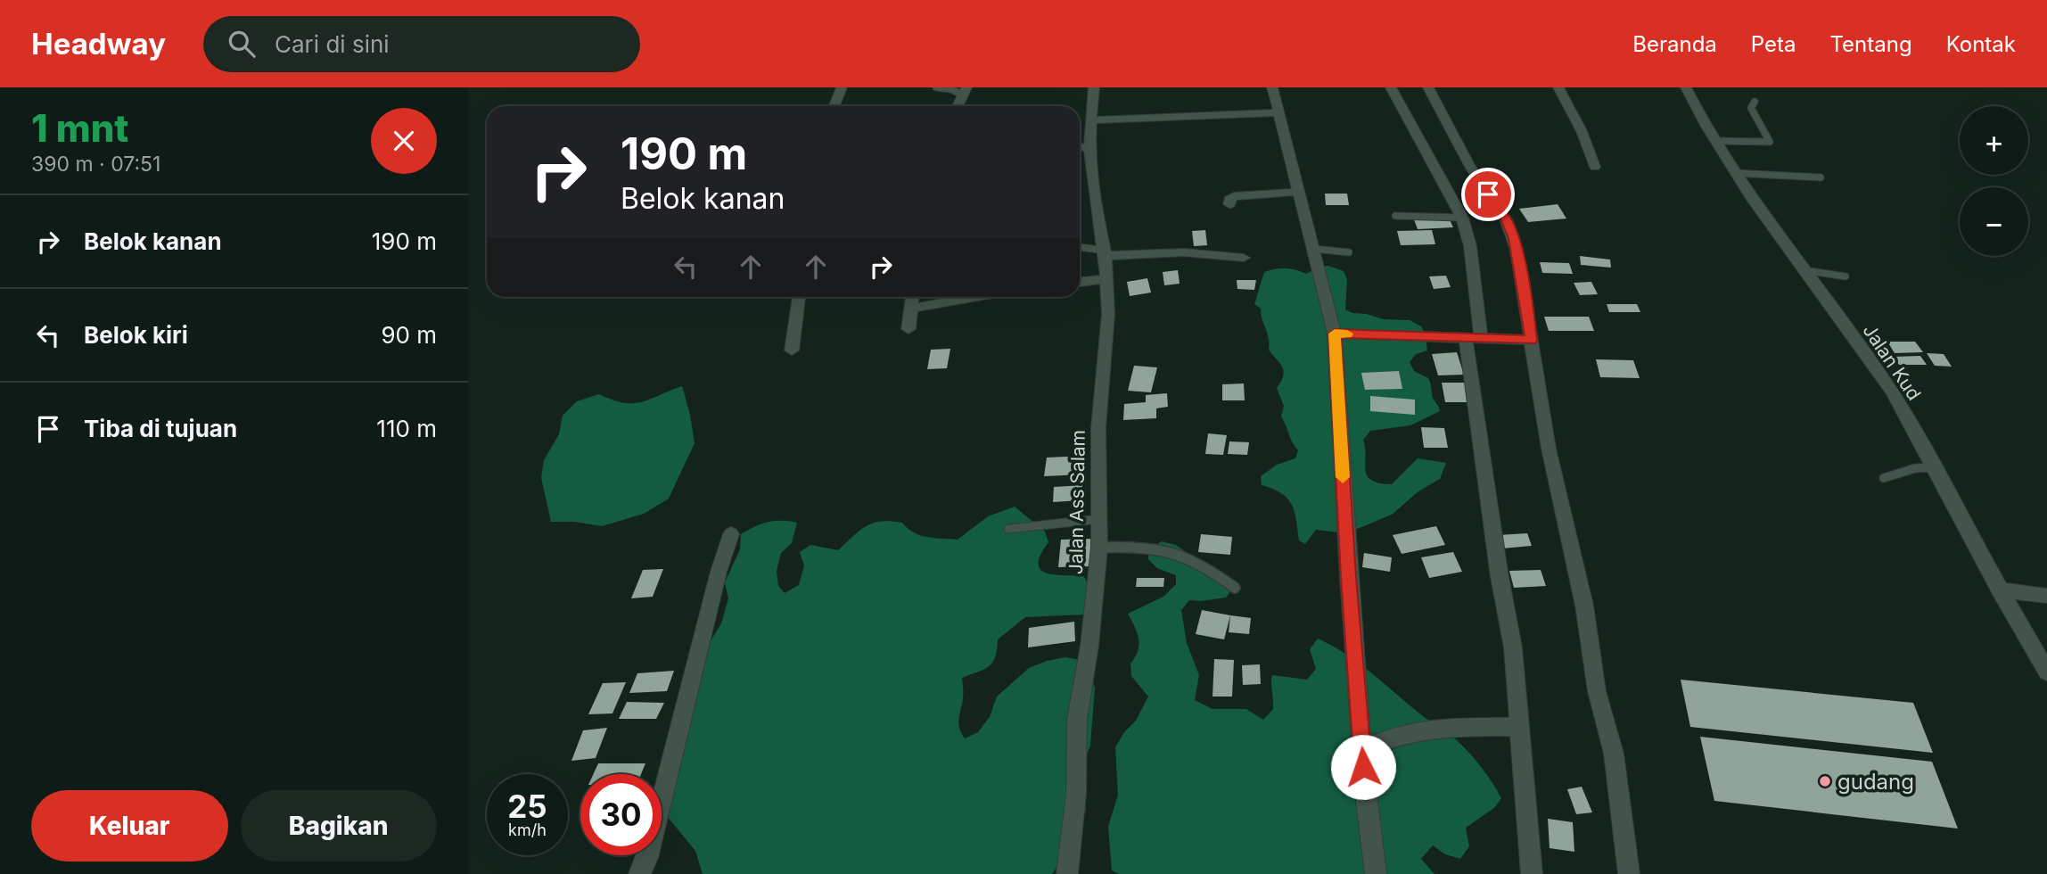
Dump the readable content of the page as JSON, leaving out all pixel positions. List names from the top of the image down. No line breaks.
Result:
{"streets":{"street":["Jalan Kud","Jalan Ass Salam"]},"places":["gudang"],"page":{"header":"Headway","search":"Cari di sini","nav":["Beranda","Peta","Tentang","Kontak"],"heading":["1 mnt","390 m · 07:51"],"map_buttons":["+","−"],"turn":["190 m","Belok kanan"],"list":[{"name":"Belok kanan","value":"190 m"},{"name":"Belok kiri","value":"90 m"},{"name":"Tiba di tujuan","value":"110 m"}],"speed":"25 km/h","limit":"30","buttons":["Keluar","Bagikan"]}}
